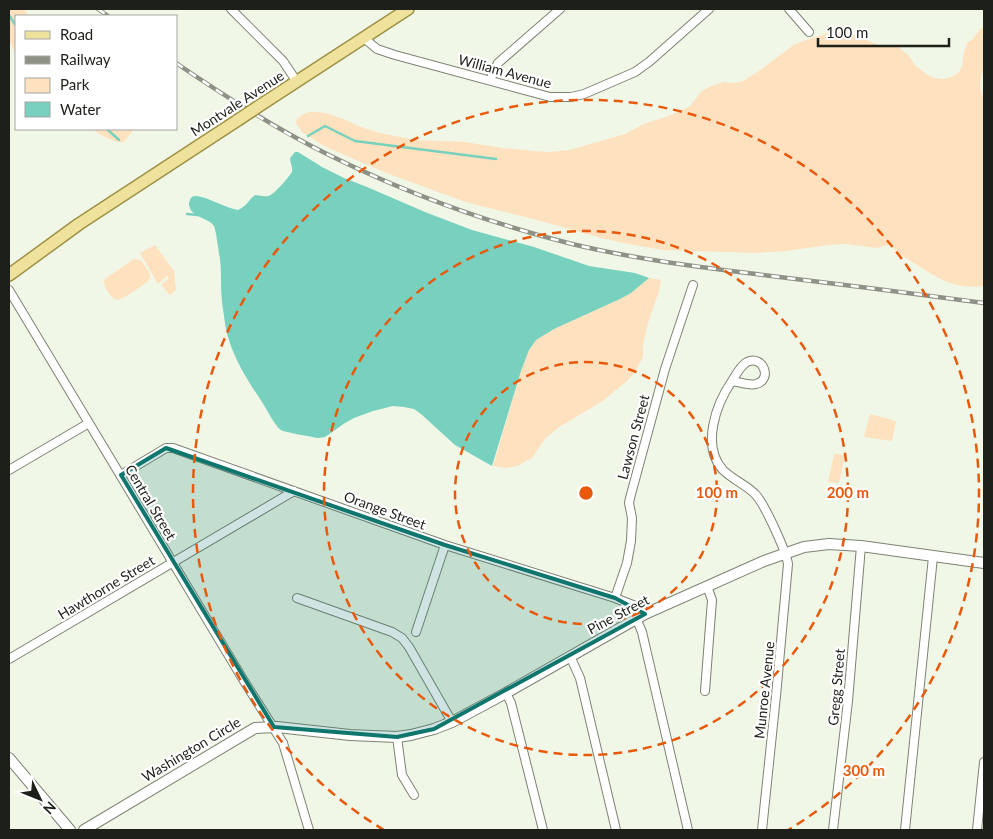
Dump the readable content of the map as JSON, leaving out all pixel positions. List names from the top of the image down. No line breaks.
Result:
{"streets":{"main road":["Montvale Avenue"],"street":["William Avenue","Lawson Street","Central Street","Orange Street","Hawthorne Street","Pine Street","Gregg Street","Munroe Avenue","Washington Circle"]},"crossings":[["William Avenue","Montvale Avenue"],["Lawson Street","Orange Street"],["Central Street","Orange Street"],["Central Street","Hawthorne Street"],["Central Street","Pine Street"],["Central Street","Washington Circle"],["Orange Street","Hawthorne Street"],["Orange Street","Pine Street"],["Pine Street","Gregg Street"],["Pine Street","Munroe Avenue"],["Pine Street","Washington Circle"]],"legend":["Road","Railway","Park","Water"],"scale_bar":"100 m","north":"bottom right","rings":["100 m","200 m","300 m"]}
